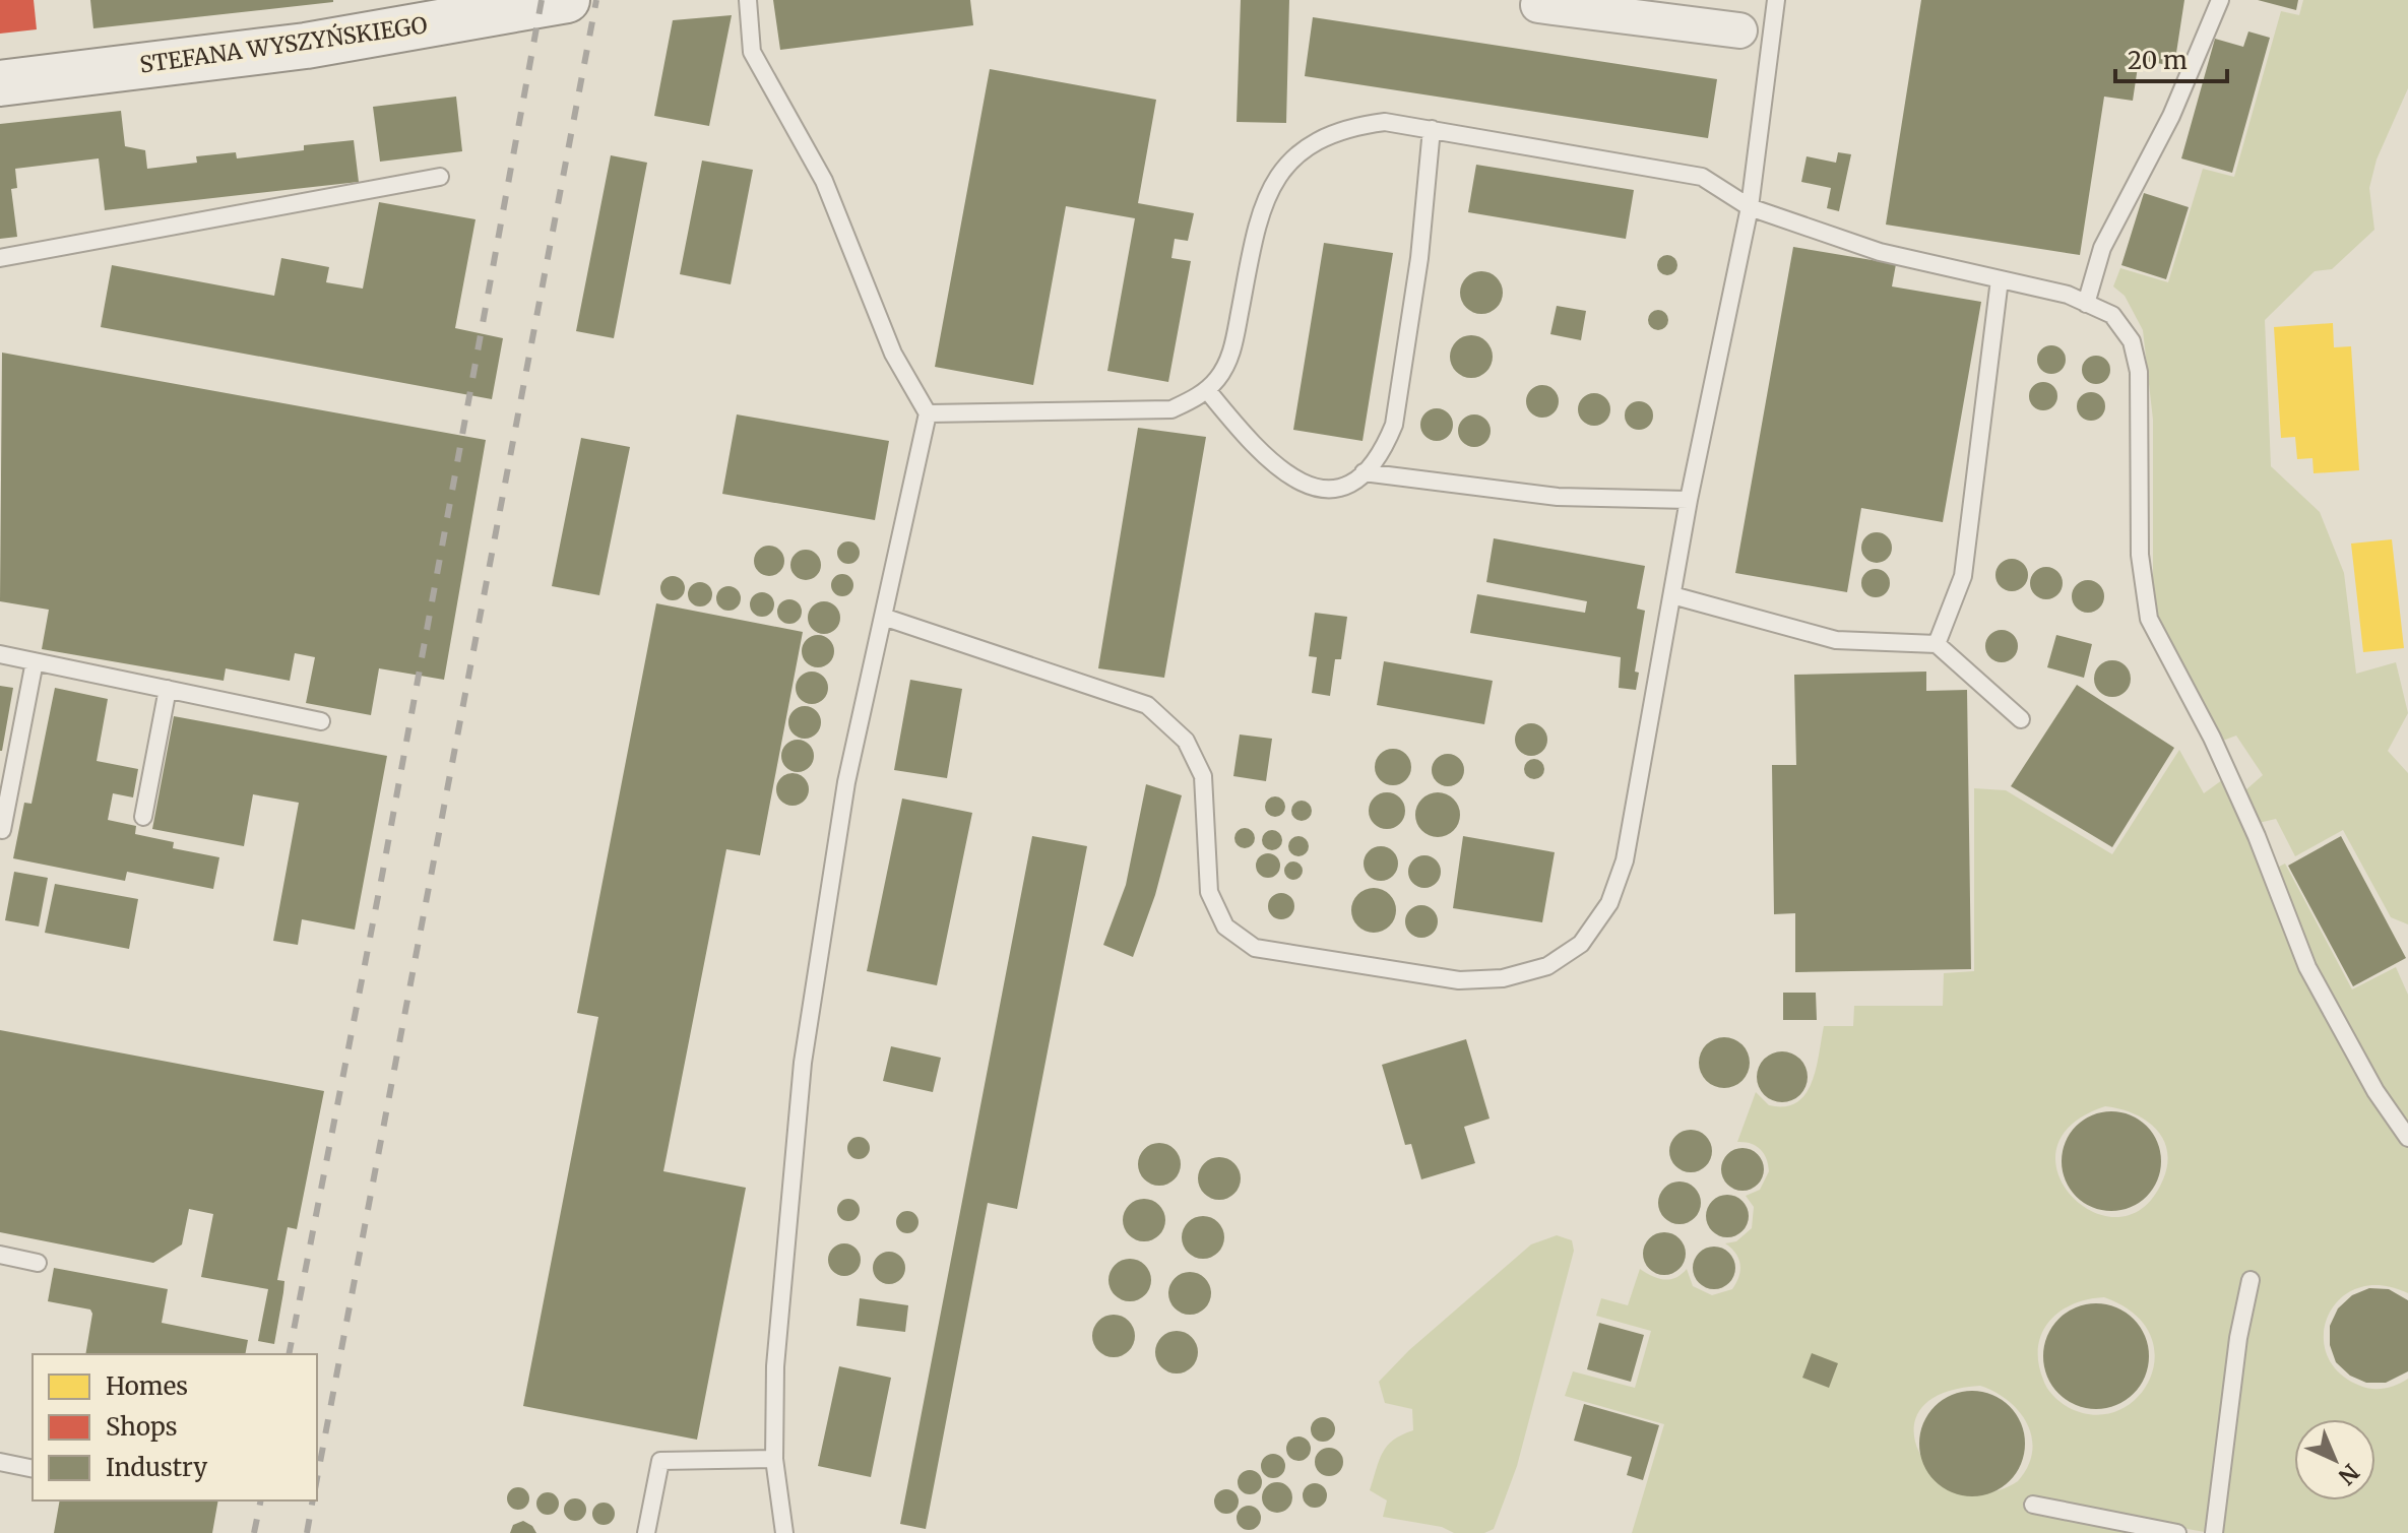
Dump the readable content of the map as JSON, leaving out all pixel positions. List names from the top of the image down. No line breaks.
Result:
{"streets":{"street":["STEFANA WYSZYŃSKIEGO"]},"legend":["Homes","Shops","Industry"],"scale_bar":"20 m","north":"bottom right"}
